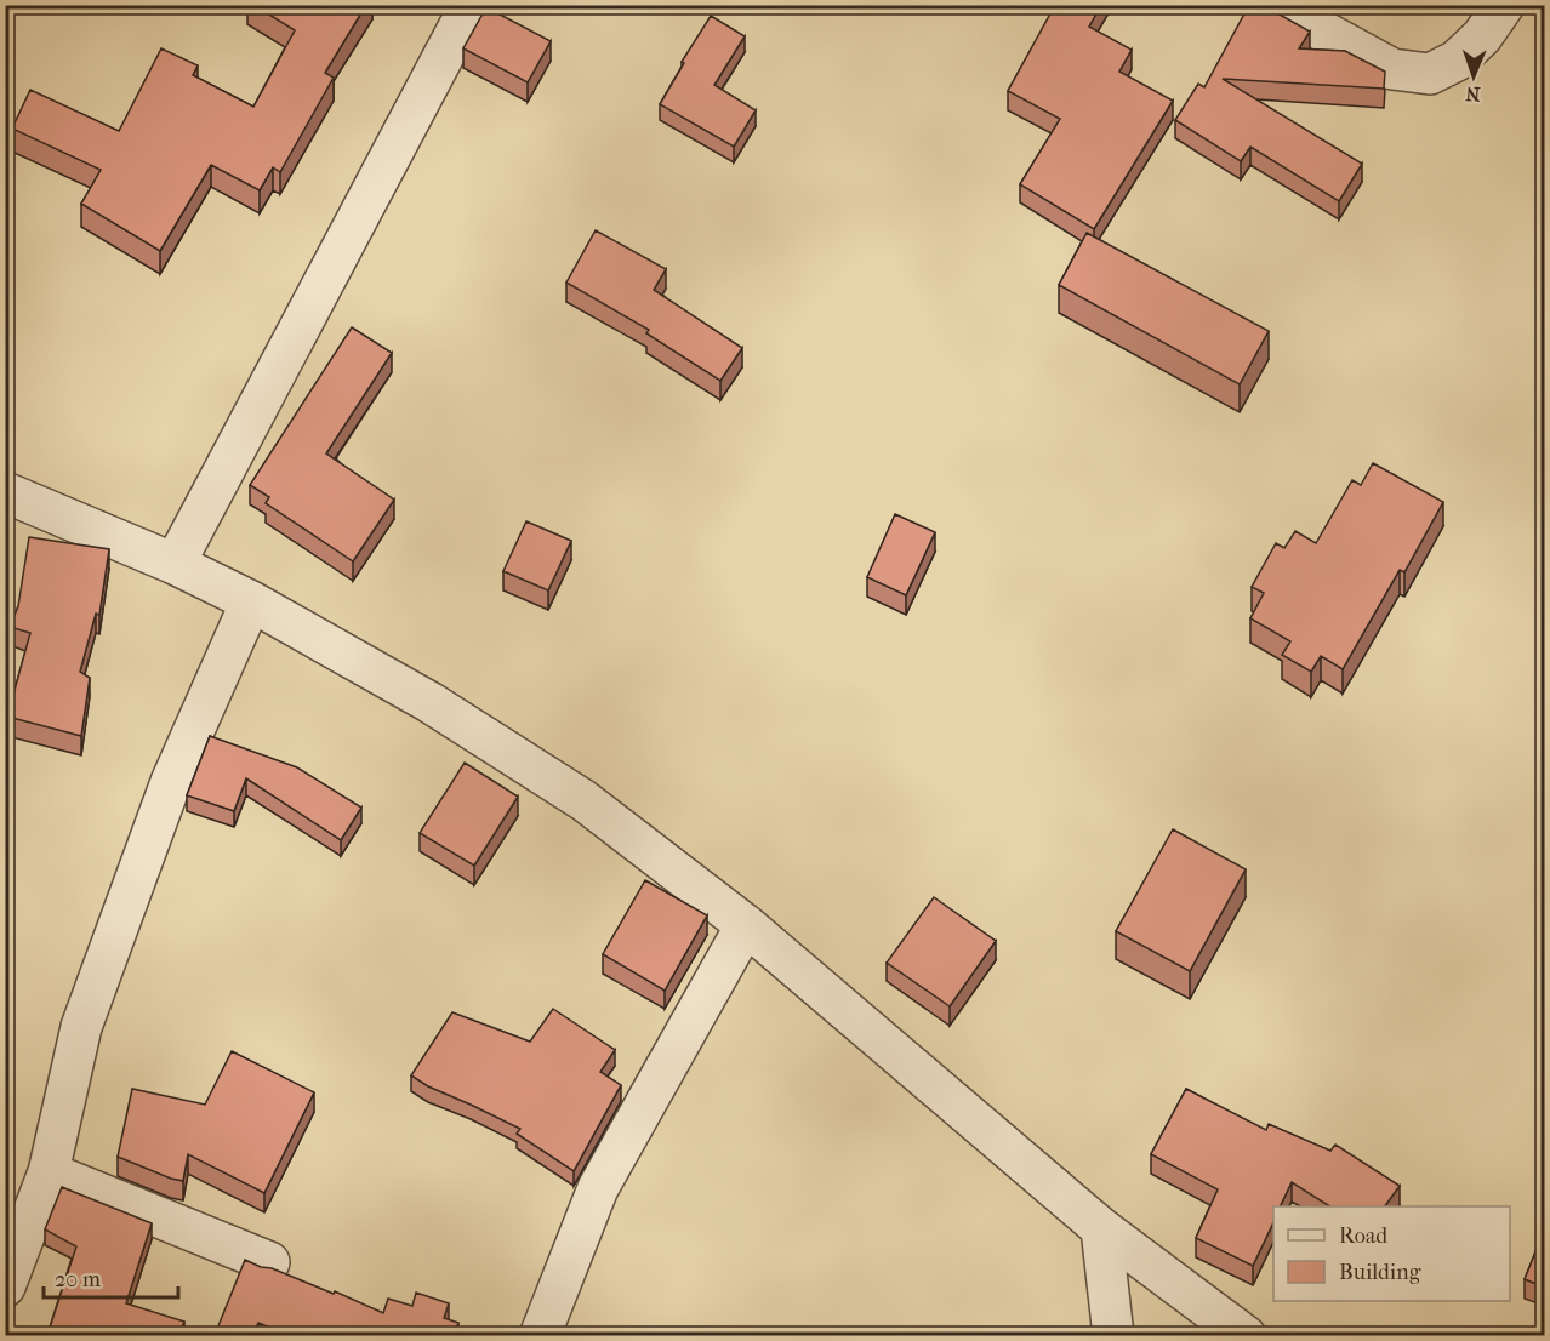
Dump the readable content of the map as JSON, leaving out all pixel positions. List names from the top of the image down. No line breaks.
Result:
{"legend":["Road","Building"],"scale_bar":"20 m","north":"bottom"}
